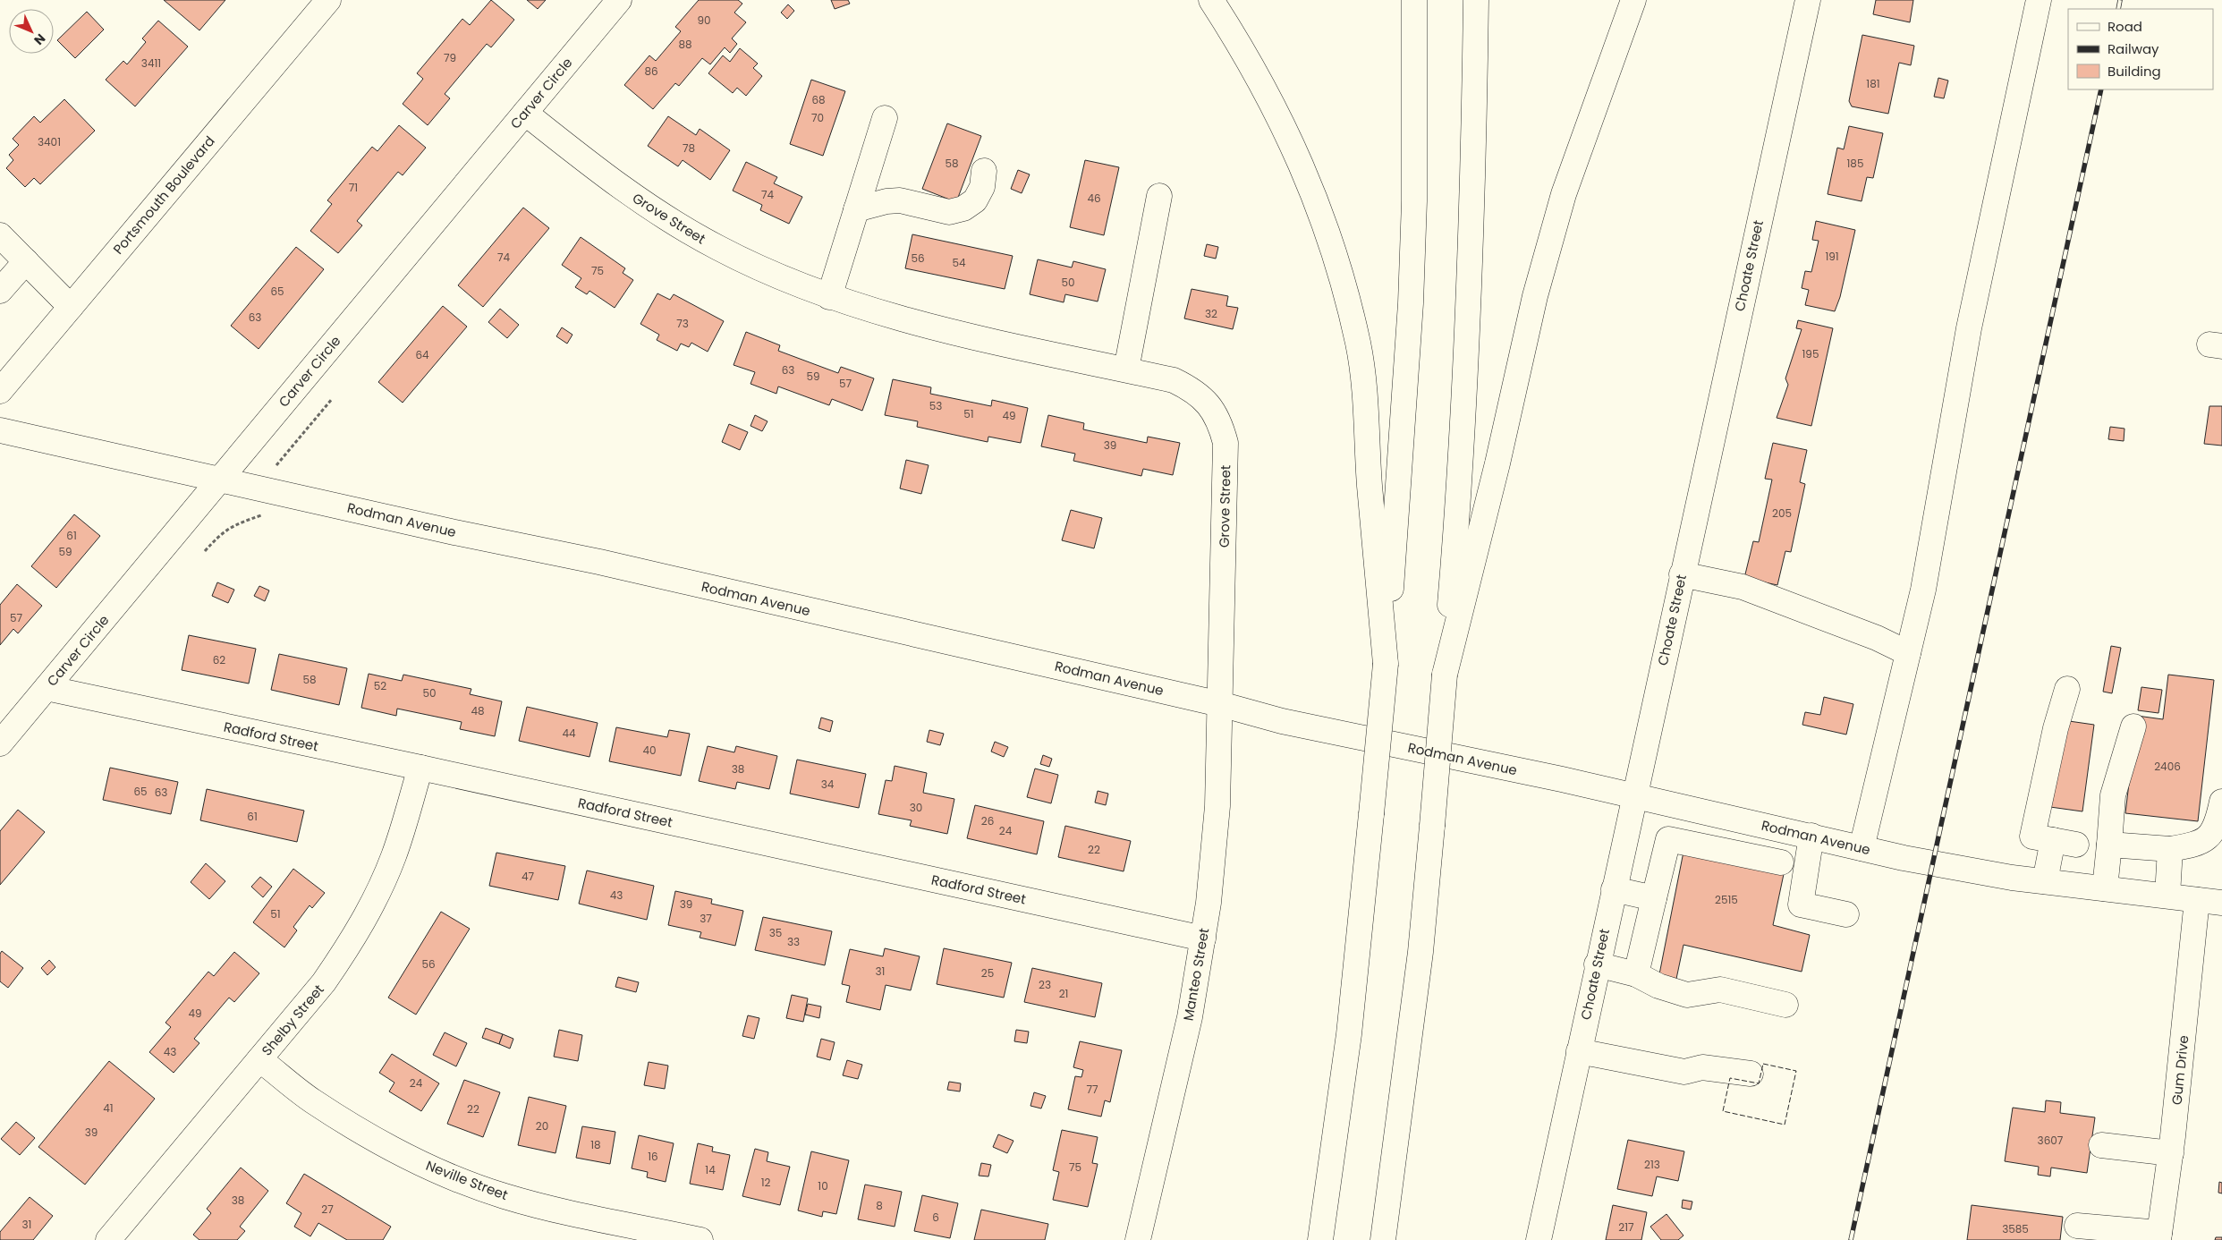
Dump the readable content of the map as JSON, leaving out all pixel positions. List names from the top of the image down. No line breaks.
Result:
{"streets":{"main road":["Carver Circle","Portsmouth Boulevard","Grove Street","Choate Street","Rodman Avenue","Radford Street","Manteo Street","Shelby Street","Gum Drive","Neville Street"]},"crossings":[["Carver Circle","Grove Street"],["Carver Circle","Rodman Avenue"],["Carver Circle","Radford Street"],["Grove Street","Rodman Avenue"],["Grove Street","Manteo Street"],["Choate Street","Rodman Avenue"],["Rodman Avenue","Manteo Street"],["Rodman Avenue","Gum Drive"],["Radford Street","Manteo Street"],["Radford Street","Shelby Street"],["Shelby Street","Neville Street"]],"house_numbers":["90","88","79","3411","86","181","68","70","3401","78","58","185","71","74","46","191","74","56","54","75","50","65","32","63","73","195","64","63","59","57","53","51","49","39","205","61","59","57","62","58","52","50","48","44","40","2406","38","34","65","63","30","61","26","24","22","47","43","2515","39","51","37","35","33","56","31","25","23","21","49","43","24","77","41","22","20","39","3607","18","16","213","75","14","12","10","38","8","27","6","31","217","3585"],"legend":["Road","Railway","Building"],"north":"bottom right"}
